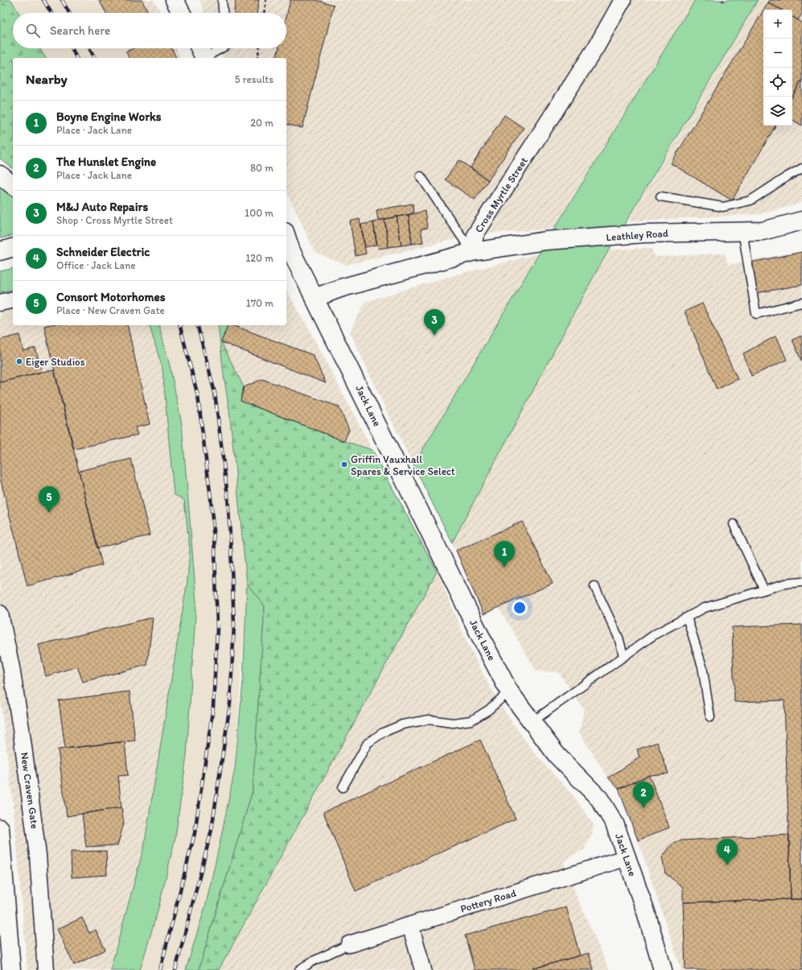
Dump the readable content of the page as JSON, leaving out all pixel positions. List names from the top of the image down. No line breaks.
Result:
{"streets":{"main road":["Leathley Road","Jack Lane"],"street":["Cross Myrtle Street","New Craven Gate","Pottery Road"]},"crossings":[["Cross Myrtle Street","Leathley Road"],["Jack Lane","Pottery Road"]],"places":["Eiger Studios","Griffin Vauxhall Spares & Service Select"],"page":{"map_buttons":["+","−"],"search":"Search here","heading":["Nearby","5 results"],"list":[{"mark":"1","name":"Boyne Engine Works","note":"Place · Jack Lane","value":"20 m"},{"mark":"2","name":"The Hunslet Engine","note":"Place · Jack Lane","value":"80 m"},{"mark":"3","name":"M&J Auto Repairs","note":"Shop · Cross Myrtle Street","value":"100 m"},{"mark":"4","name":"Schneider Electric","note":"Office · Jack Lane","value":"120 m"},{"mark":"5","name":"Consort Motorhomes","note":"Place · New Craven Gate","value":"170 m"}],"pins":["3","5","1","2","4"]}}
